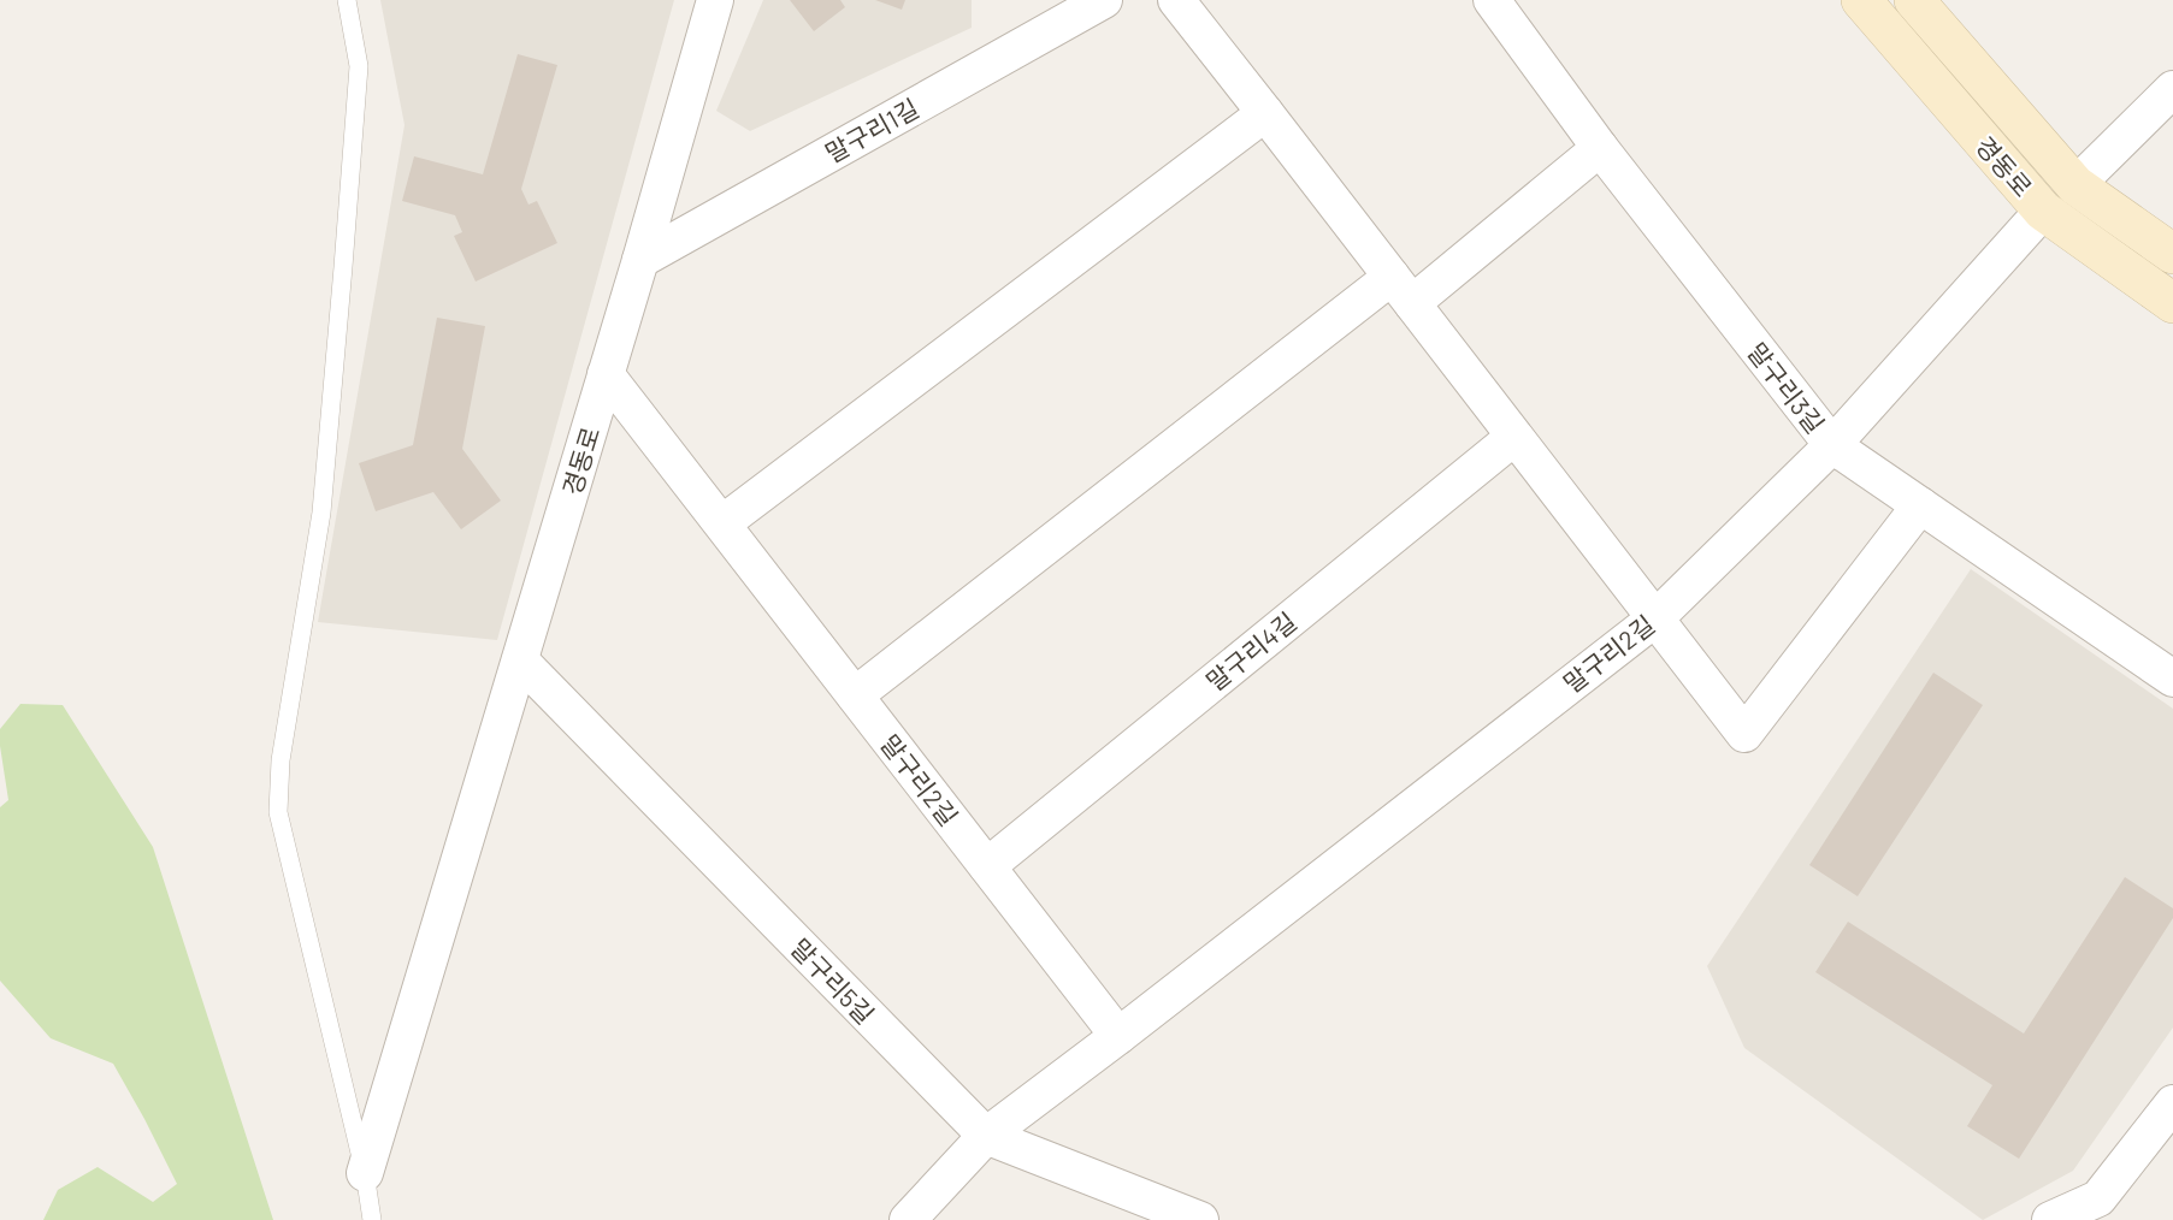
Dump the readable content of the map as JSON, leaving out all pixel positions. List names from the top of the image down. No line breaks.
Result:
{"streets":{"street":["말구리1길","경동로","말구리3길","말구리4길","말구리2길","말구리5길"]},"crossings":[["말구리1길","경동로"],["경동로","말구리2길"],["경동로","말구리5길"],["말구리3길","말구리2길"],["말구리4길","말구리2길"],["말구리2길","말구리5길"]]}
